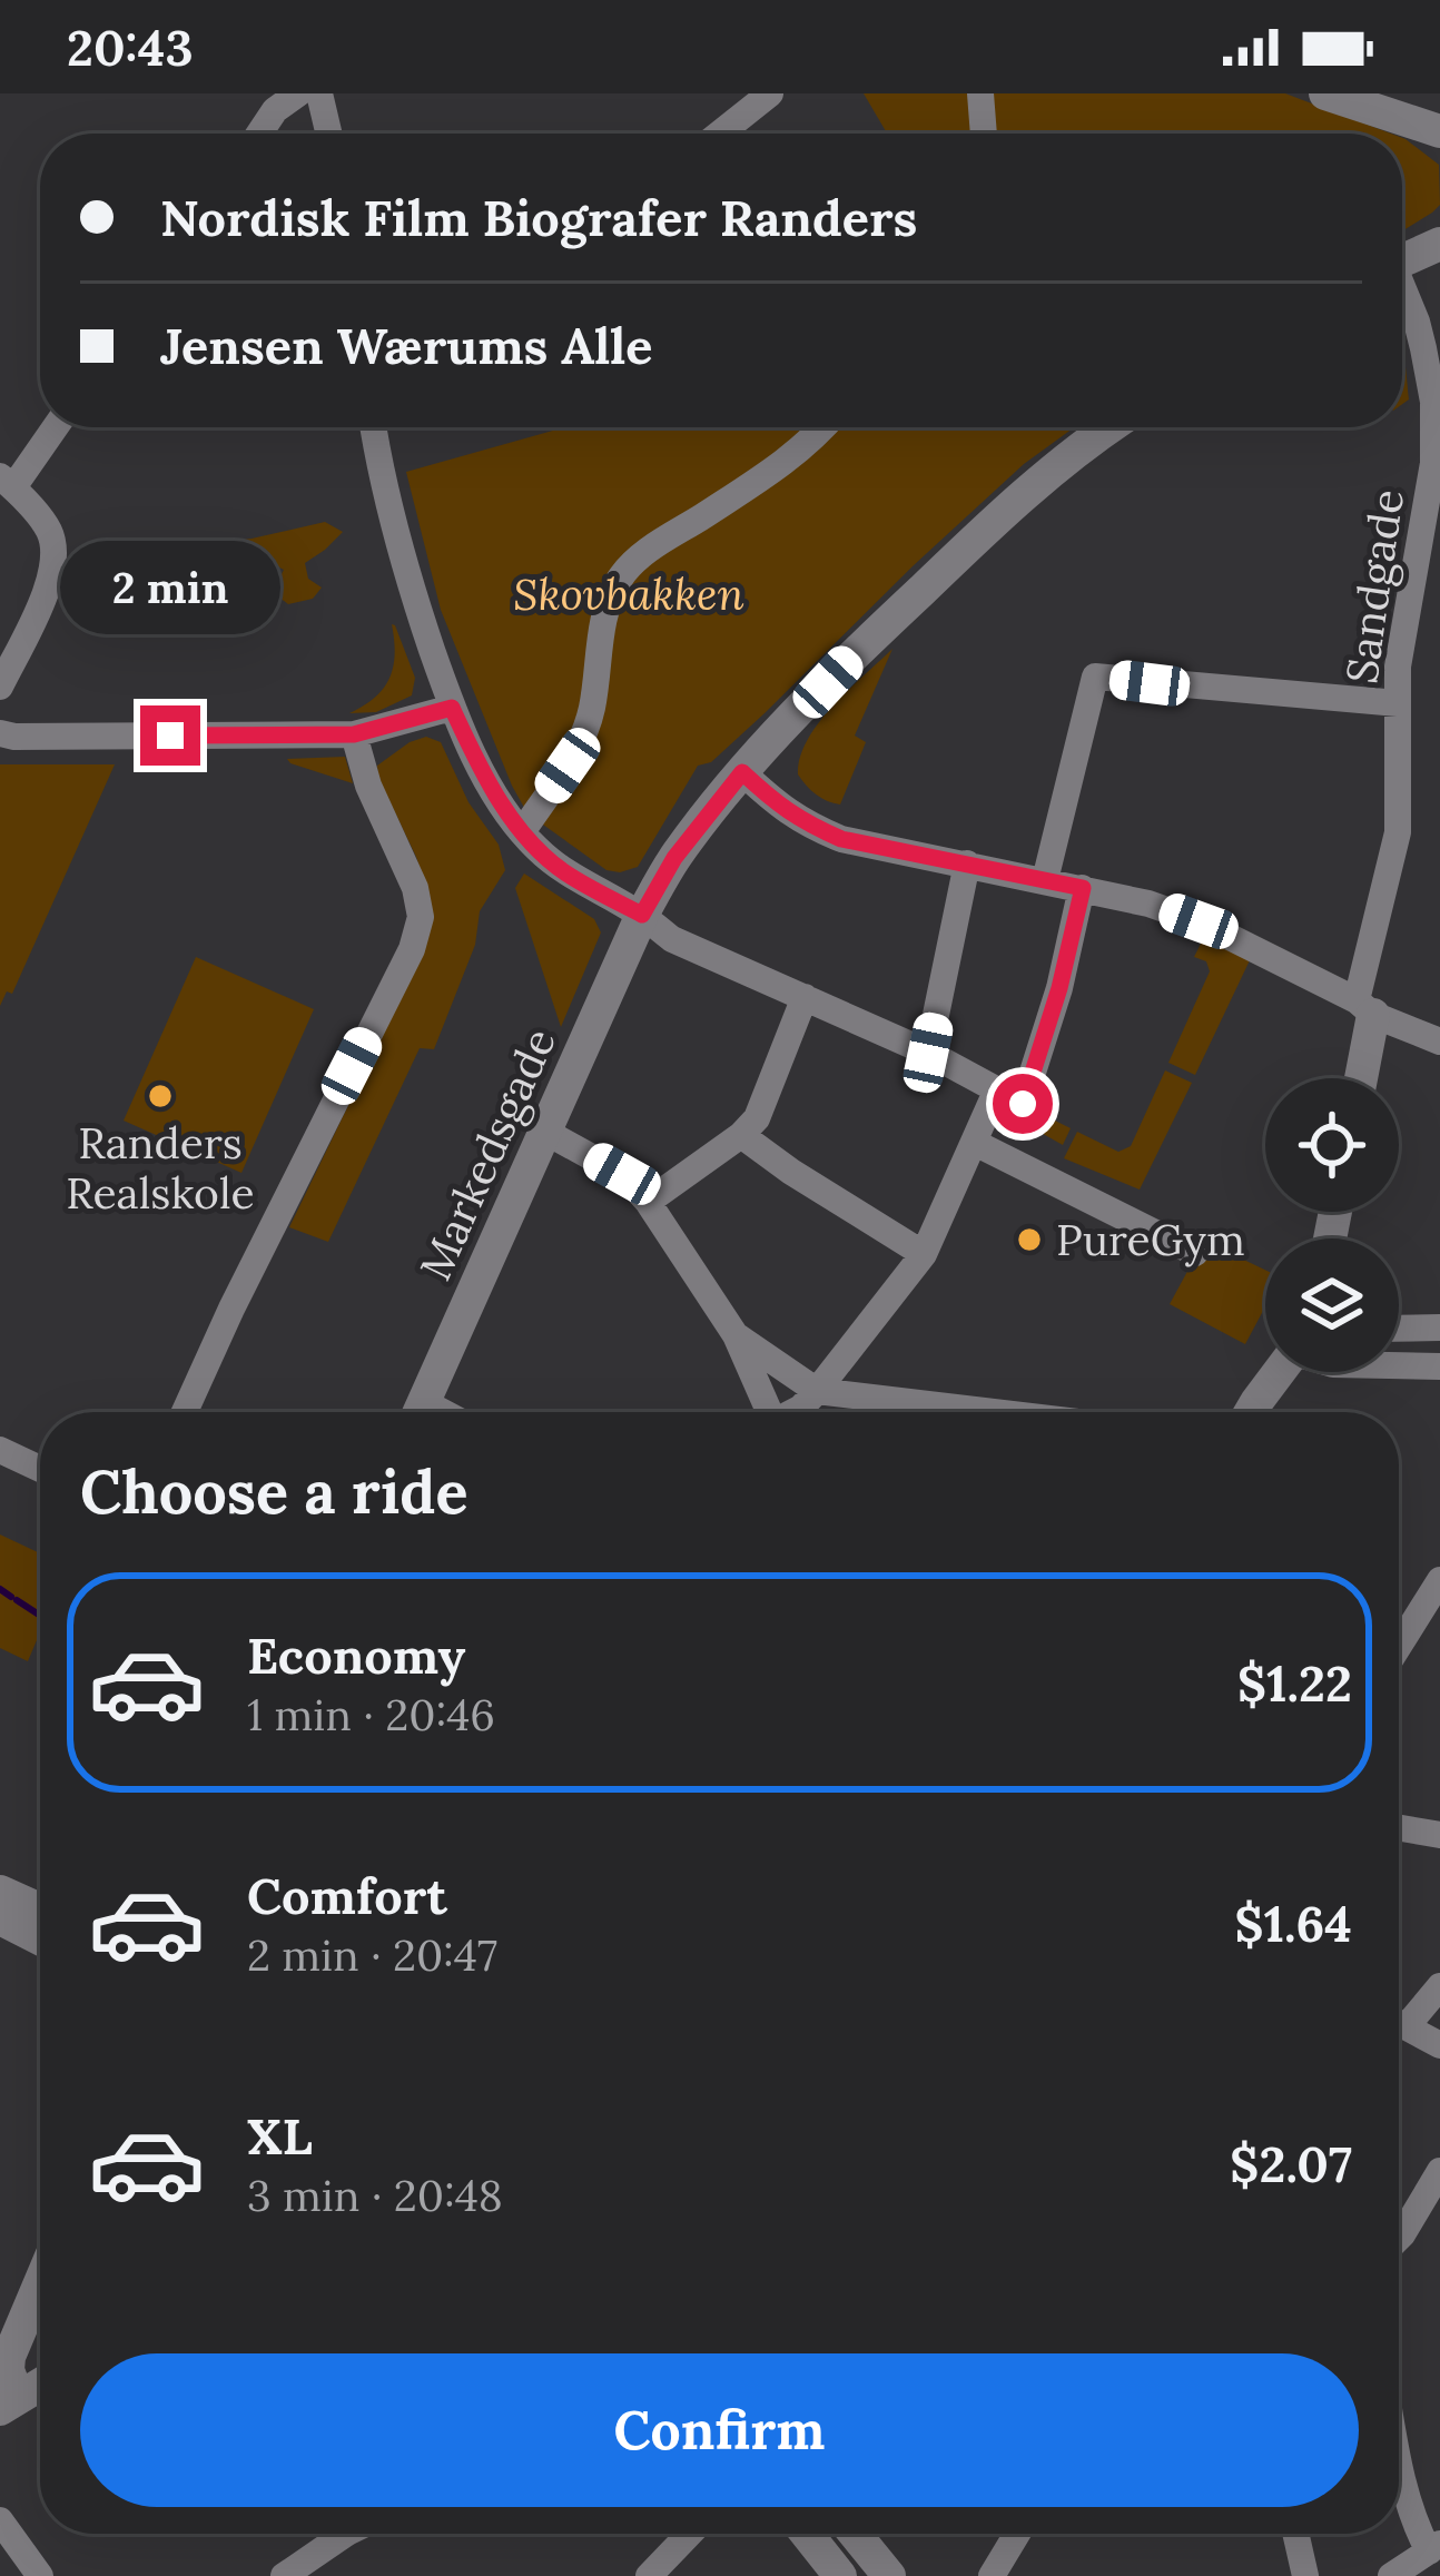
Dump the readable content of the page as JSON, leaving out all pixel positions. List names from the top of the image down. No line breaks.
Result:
{"streets":{"main road":["Markedsgade"],"street":["Sandgade"]},"parks":["Skovbakken"],"places":["Randers Realskole","PureGym"],"page":{"status":"20:43","banner":["Nordisk Film Biografer Randers","Jensen Wærums Alle"],"bubble":"2 min","heading":"Choose a ride","list":[{"name":"Economy","note":"1 min · 20:46","value":"$1.22"},{"name":"Comfort","note":"2 min · 20:47","value":"$1.64"},{"name":"XL","note":"3 min · 20:48","value":"$2.07"}],"buttons":"Confirm"}}
